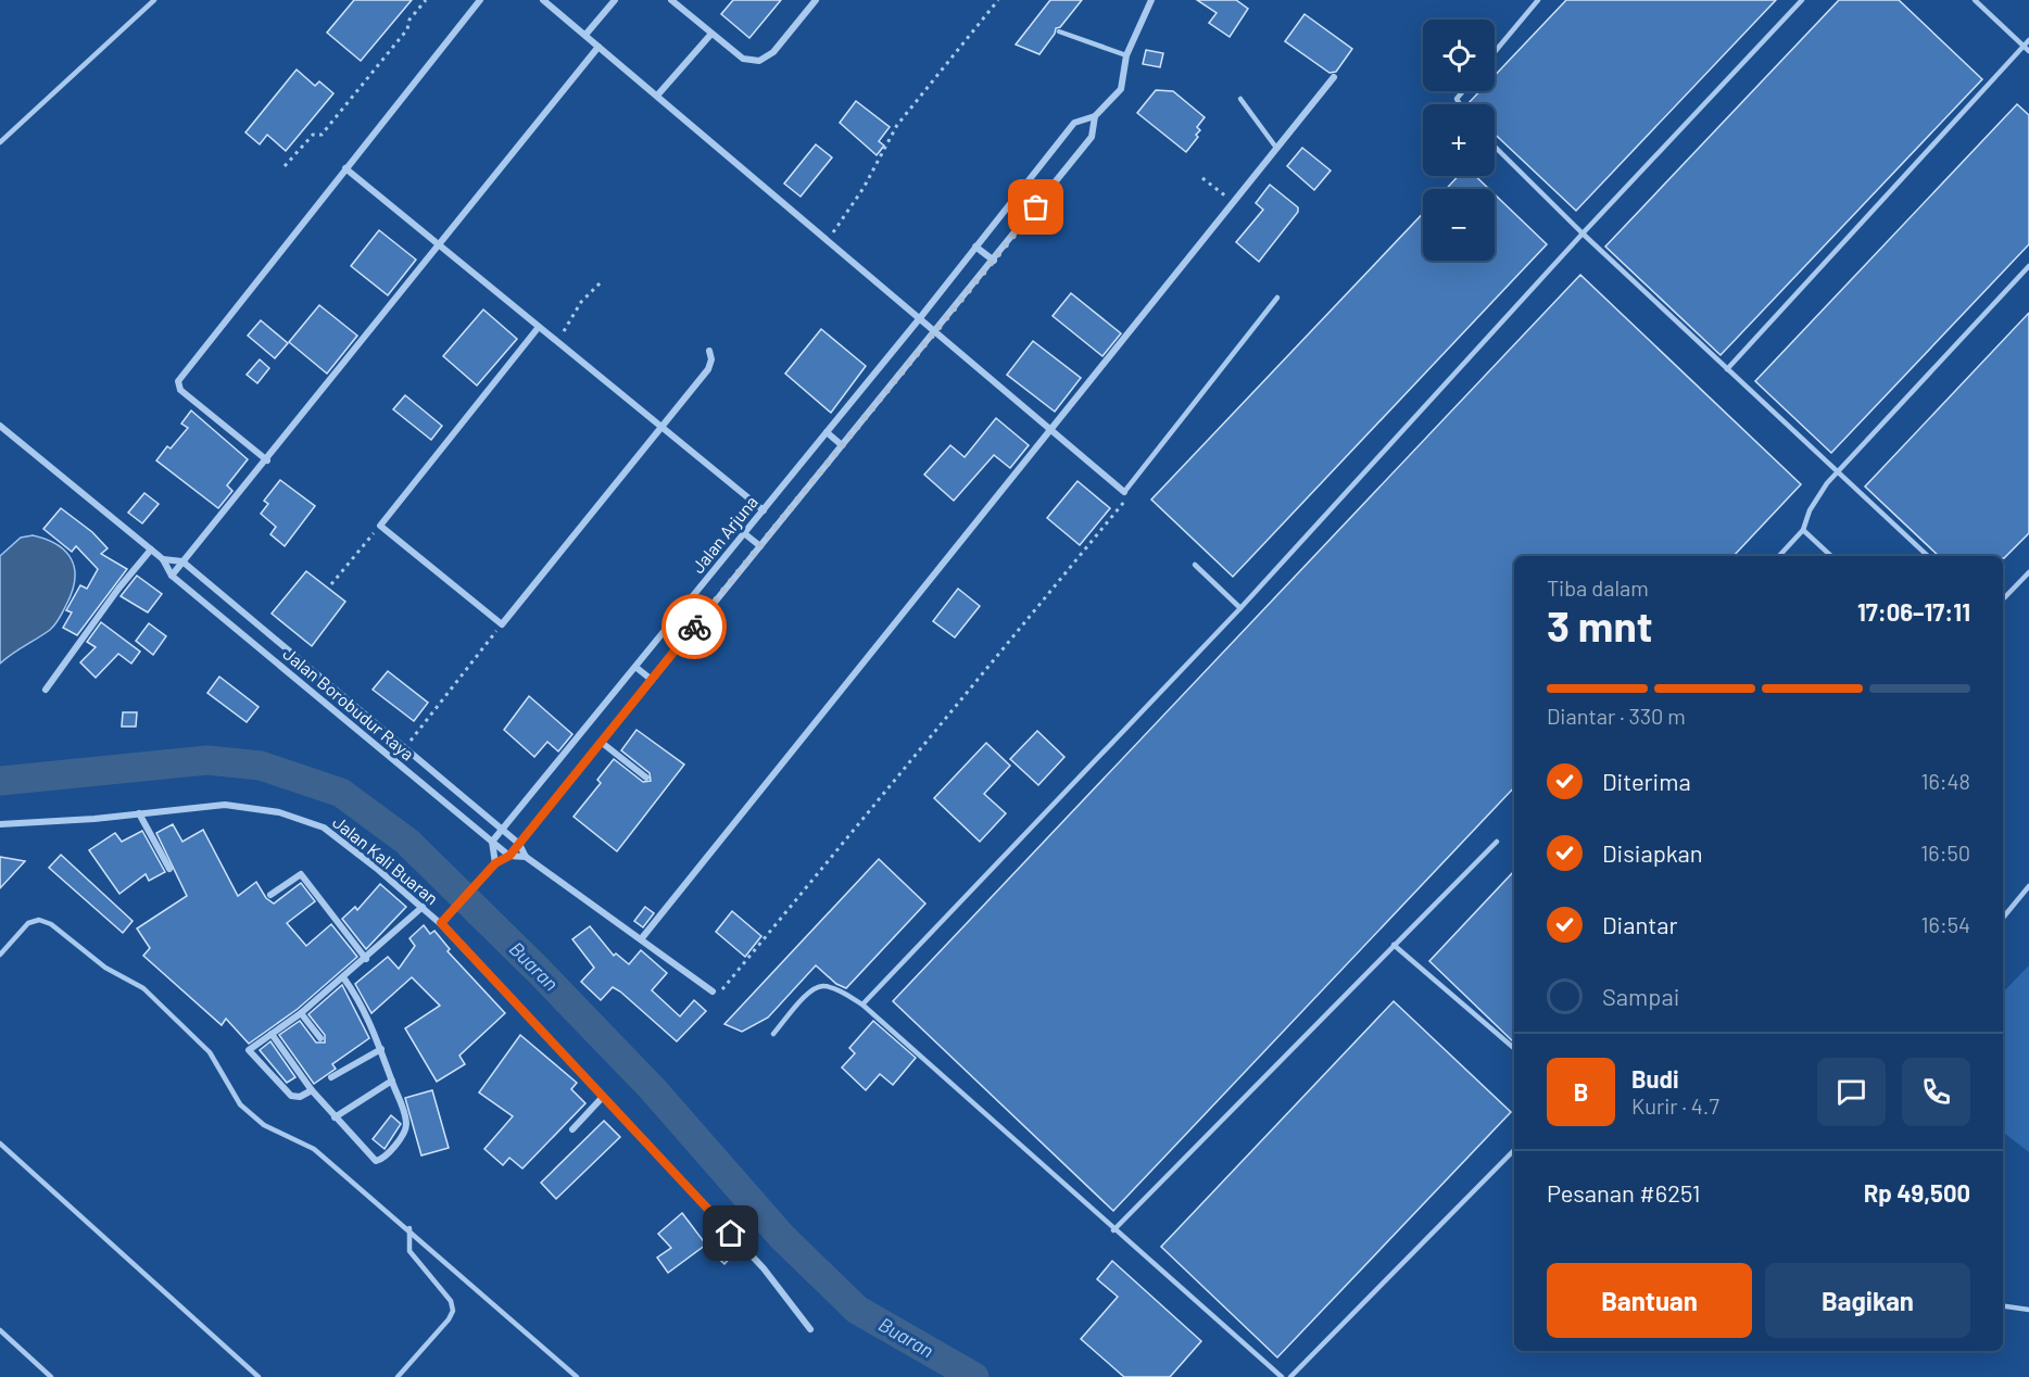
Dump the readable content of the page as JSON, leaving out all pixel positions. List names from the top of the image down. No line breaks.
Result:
{"streets":{"street":["Jalan Arjuna","Jalan Borobudur Raya","Jalan Kali Buaran"]},"crossings":[["Jalan Arjuna","Jalan Borobudur Raya"],["Jalan Arjuna","Jalan Kali Buaran"]],"water":["Buaran"],"page":{"map_buttons":["+","−"],"heading":["3 mnt","Tiba dalam","17:06–17:11"],"panel":["Budi","Kurir · 4.7","Pesanan #6251","Rp 49,500"],"bar":"Diantar · 330 m","list":[["Diterima","16:48"],["Disiapkan","16:50"],["Diantar","16:54"],"Sampai"],"round":"B","buttons":["Bantuan","Bagikan"]}}
